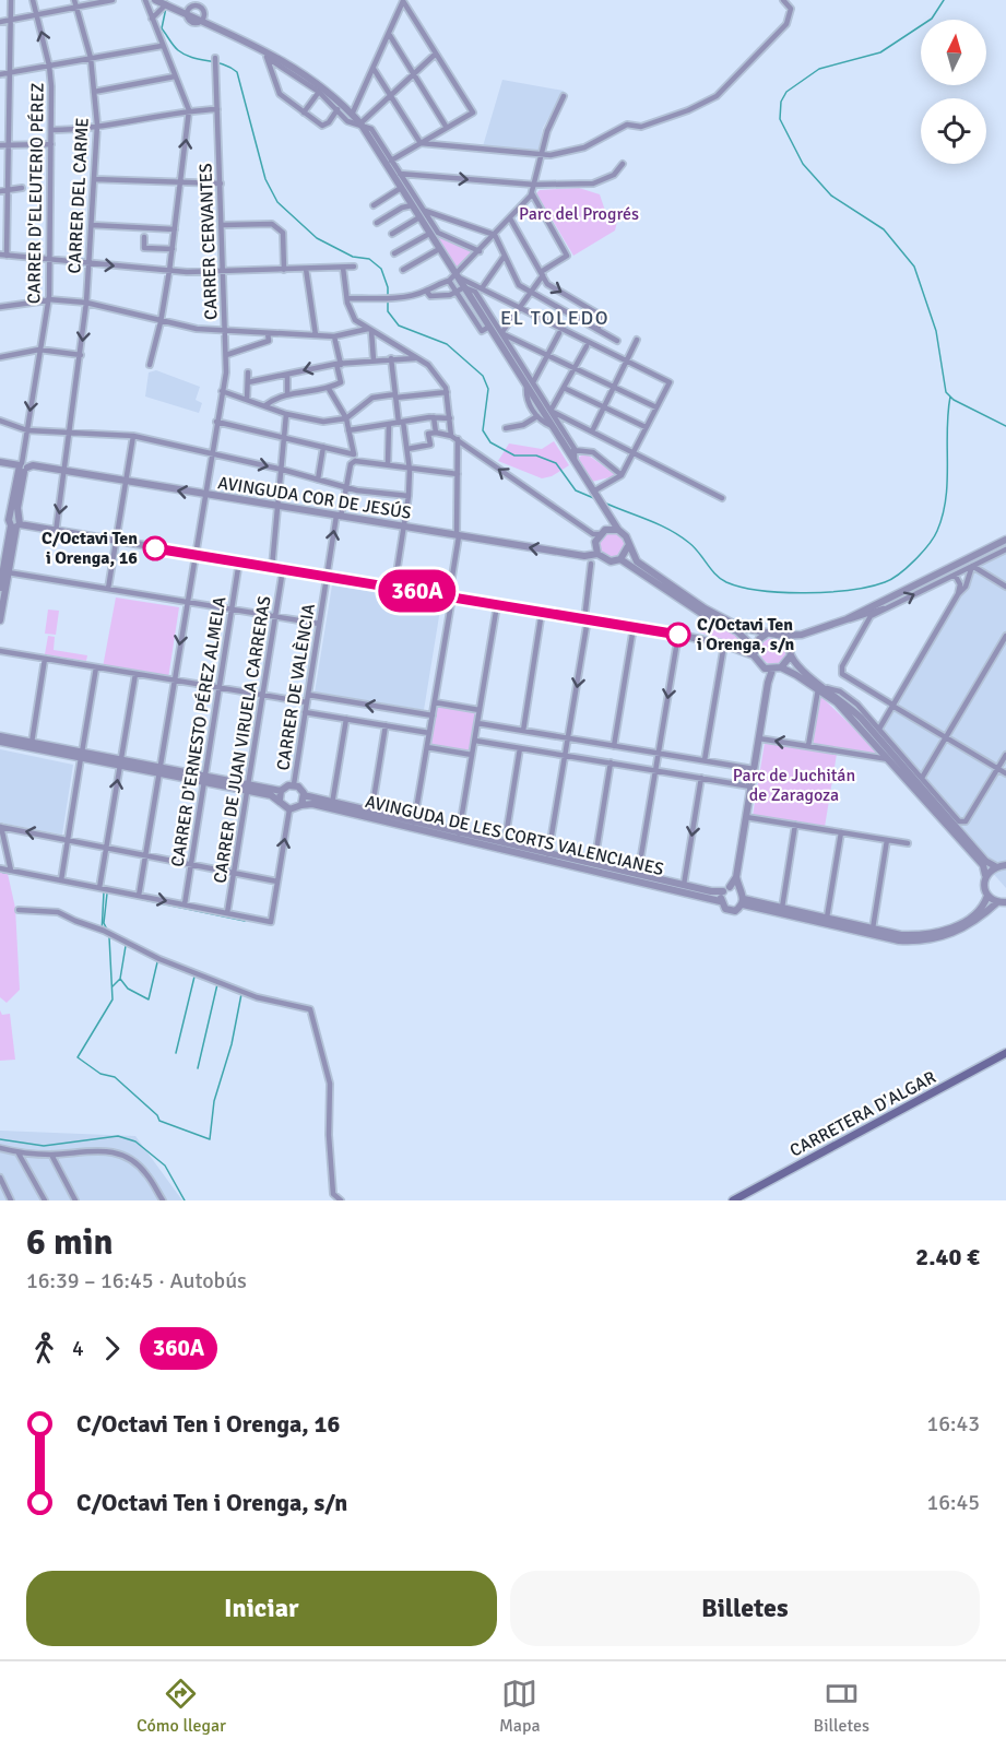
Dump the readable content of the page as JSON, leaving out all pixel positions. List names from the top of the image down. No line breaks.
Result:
{"streets":{"main road":["CARRETERA D'ALGAR"],"street":["CARRER D'ELEUTERIO PÉREZ","CARRER DEL CARME","CARRER CERVANTES","AVINGUDA COR DE JESÚS","CARRER DE VALÈNCIA","CARRER D'ERNESTO PÉREZ ALMELA","CARRER DE JUAN VIRUELA CARRERAS","AVINGUDA DE LES CORTS VALENCIANES"]},"crossings":[["CARRER D'ELEUTERIO PÉREZ","AVINGUDA COR DE JESÚS"],["CARRER DEL CARME","AVINGUDA COR DE JESÚS"],["CARRER CERVANTES","AVINGUDA COR DE JESÚS"],["AVINGUDA COR DE JESÚS","CARRER DE VALÈNCIA"],["CARRER DE VALÈNCIA","AVINGUDA DE LES CORTS VALENCIANES"]],"districts":["EL TOLEDO"],"parks":["Parc del Progrés","Parc de Juchitán de Zaragoza"],"places":["C/Octavi Ten i Orenga, 16","C/Octavi Ten i Orenga, s/n"],"lines":["bus line 360A"],"north":"top","page":{"on_map":"360A","heading":["6 min","16:39 – 16:45 · Autobús","2.40 €"],"legs":["4","360A"],"list":[{"name":"C/Octavi Ten i Orenga, 16","value":"16:43"},{"name":"C/Octavi Ten i Orenga, s/n","value":"16:45"}],"buttons":["Iniciar","Billetes"],"tabs":["Cómo llegar","Mapa","Billetes"]}}
